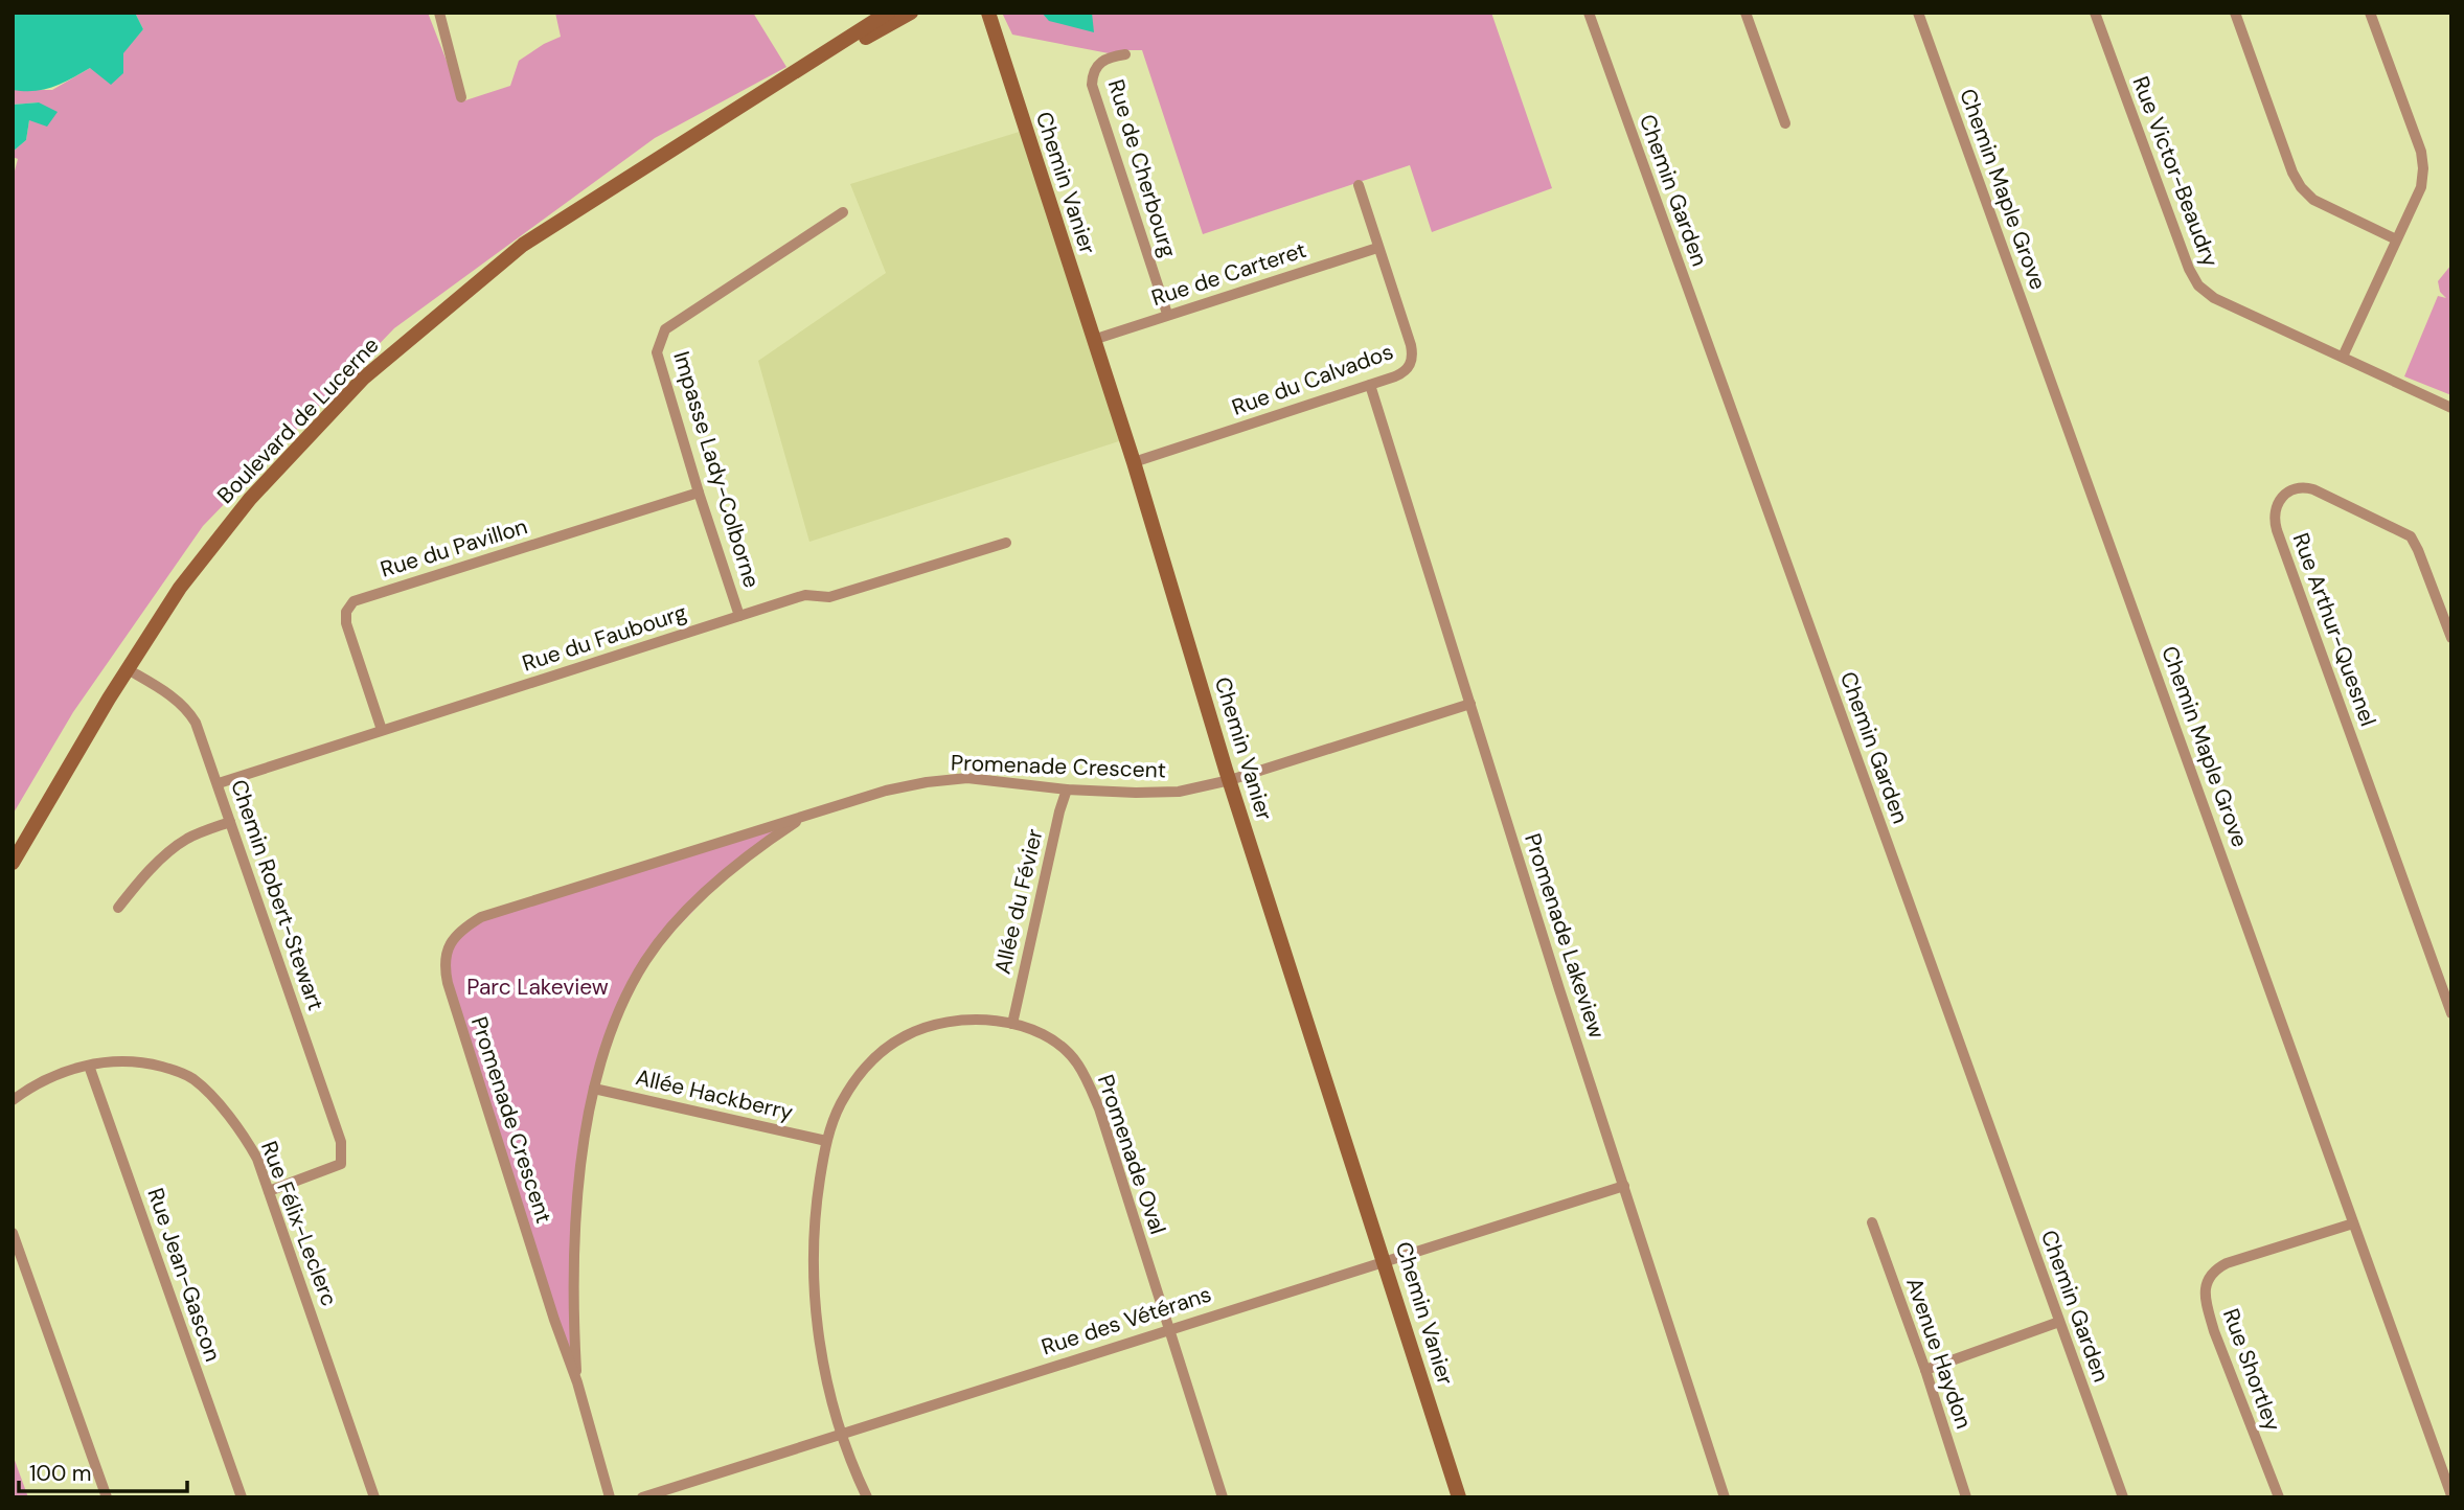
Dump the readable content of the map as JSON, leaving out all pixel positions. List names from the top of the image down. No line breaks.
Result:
{"streets":{"street":["Rue de Cherbourg","Rue Victor-Beaudry","Chemin Vanier","Chemin Maple Grove","Chemin Garden","Rue de Carteret","Rue du Calvados","Boulevard de Lucerne","Impasse Lady-Colborne","Rue du Pavillon","Rue Arthur-Quesnel","Rue du Faubourg","Promenade Crescent","Chemin Robert-Stewart","Allée du Févier","Promenade Lakeview","Allée Hackberry","Promenade Oval","Rue Félix-Leclerc","Rue Jean-Gascon","Rue des Vétérans","Avenue Haydon","Rue Shortley"]},"crossings":[["Rue de Cherbourg","Rue de Carteret"],["Chemin Vanier","Rue de Carteret"],["Chemin Vanier","Rue du Calvados"],["Chemin Vanier","Promenade Crescent"],["Chemin Vanier","Rue des Vétérans"],["Chemin Maple Grove","Rue Shortley"],["Rue de Carteret","Rue du Calvados"],["Rue du Calvados","Promenade Lakeview"],["Boulevard de Lucerne","Chemin Robert-Stewart"],["Impasse Lady-Colborne","Rue du Pavillon"],["Impasse Lady-Colborne","Rue du Faubourg"],["Rue du Pavillon","Rue du Faubourg"],["Rue du Faubourg","Chemin Robert-Stewart"],["Promenade Crescent","Allée du Févier"],["Promenade Crescent","Promenade Lakeview"],["Promenade Crescent","Allée Hackberry"],["Chemin Robert-Stewart","Rue Félix-Leclerc"],["Allée du Févier","Promenade Oval"],["Promenade Lakeview","Rue des Vétérans"],["Allée Hackberry","Promenade Oval"],["Promenade Oval","Rue des Vétérans"],["Rue Félix-Leclerc","Rue Jean-Gascon"]],"parks":["Parc Lakeview"],"scale_bar":"100 m"}
